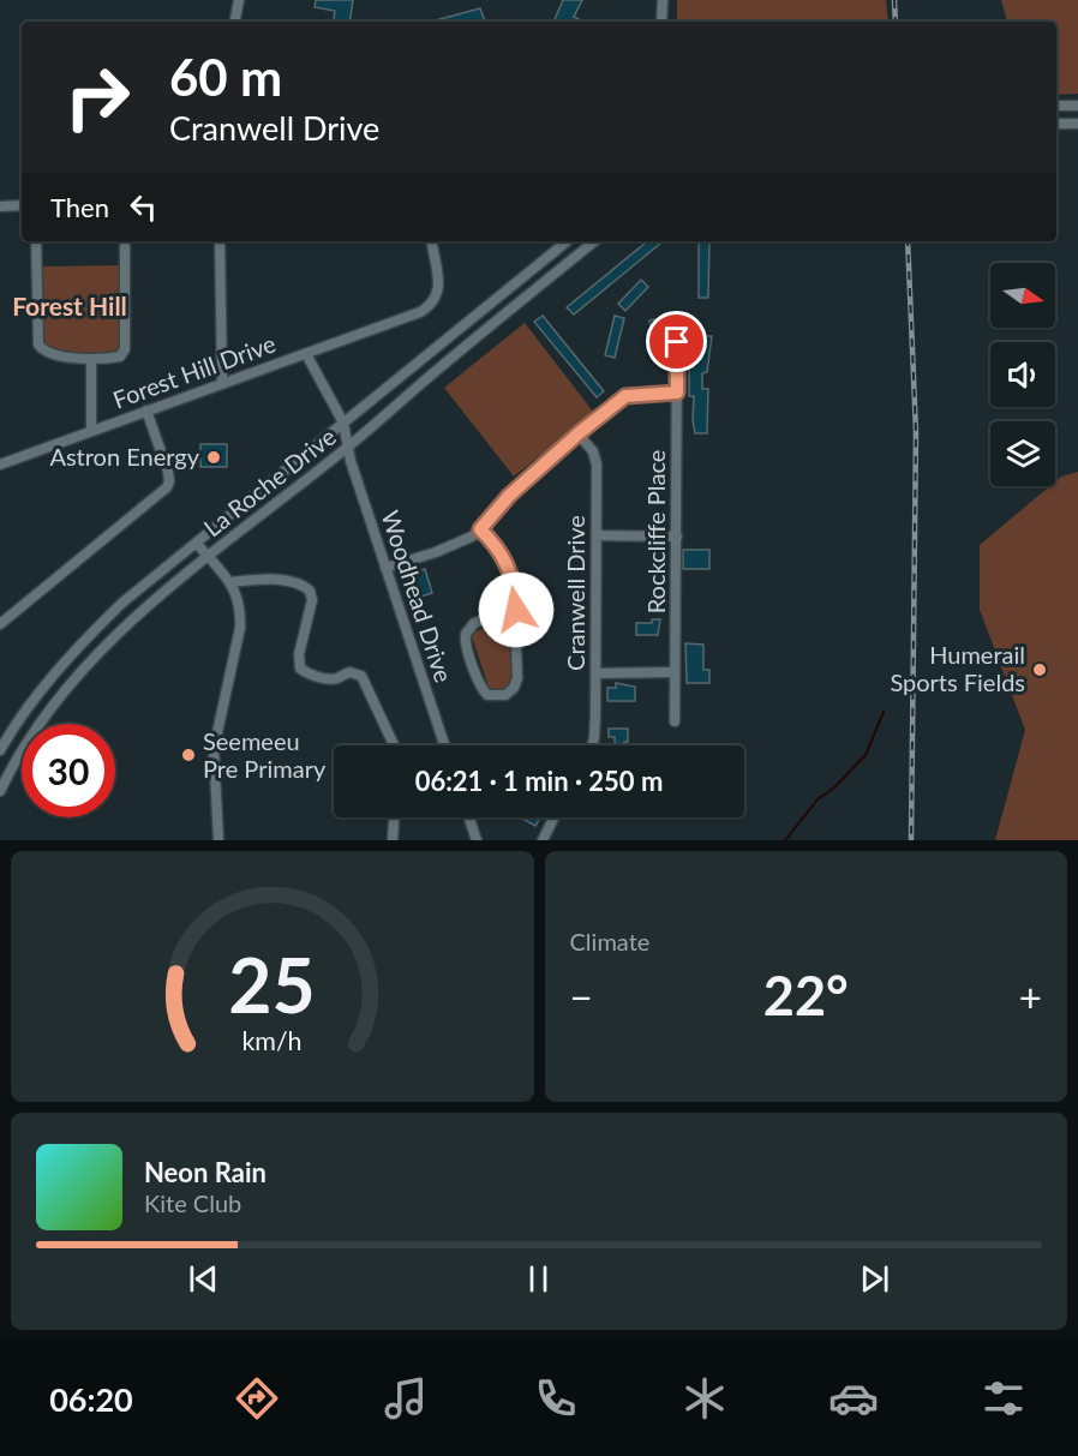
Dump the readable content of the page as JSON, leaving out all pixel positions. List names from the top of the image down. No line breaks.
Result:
{"streets":{"street":["Forest Hill Drive","La Roche Drive","Rockcliffe Place","Cranwell Drive","Woodhead Drive"]},"crossings":[["Forest Hill Drive","La Roche Drive"],["Forest Hill Drive","Woodhead Drive"],["La Roche Drive","Woodhead Drive"]],"districts":["Forest Hill"],"places":["Astron Energy","Humerail Sports Fields","Seemeeu Pre Primary"],"north":"right","page":{"turn":["60 m","Cranwell Drive"],"then":"Then","limit":"30","trip":"06:21 · 1 min · 250 m","tile":"Climate","heat":["−","22°","+"],"song":["Neon Rain","Kite Club"],"tabs":"06:20","gauge":["25","km/h"]}}
